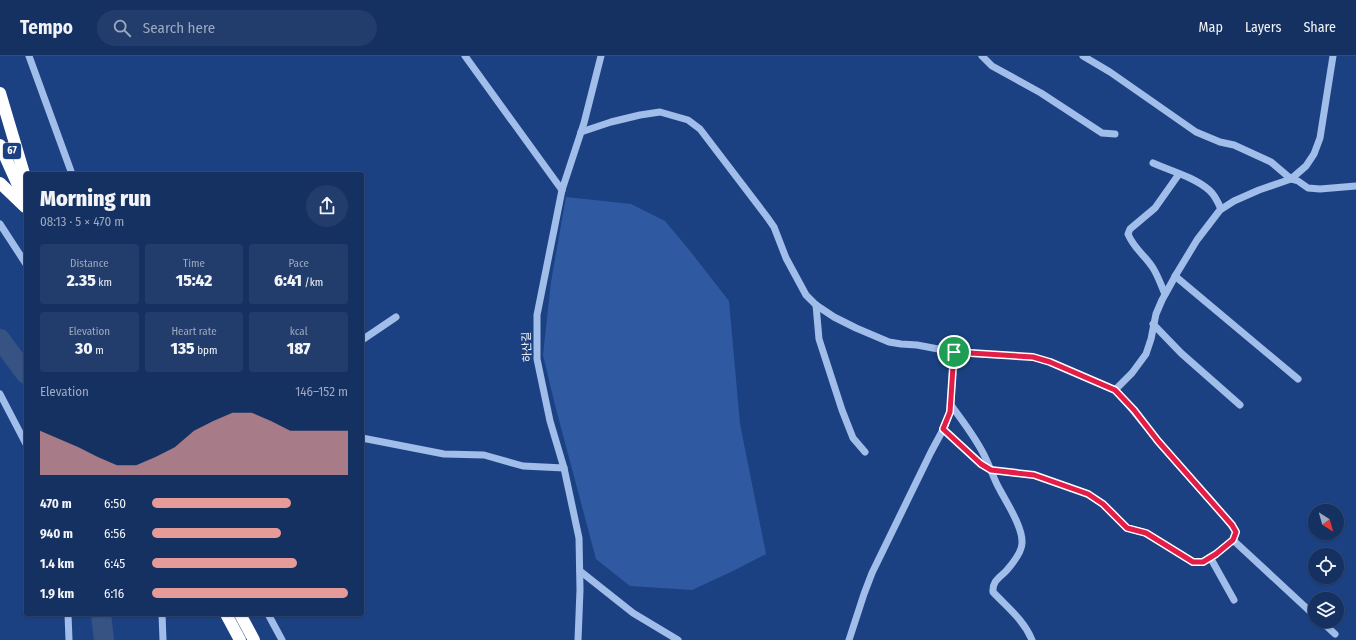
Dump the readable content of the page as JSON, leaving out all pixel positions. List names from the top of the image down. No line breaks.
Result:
{"streets":{"highway":["67"],"street":["하산길"]},"north":"bottom right","page":{"header":"Tempo","search":"Search here","nav":["Map","Layers","Share"],"heading":["Morning run","08:13 · 5 × 470 m"],"stats":[["Distance","2.35 km"],["Time","15:42"],["Pace","6:41 /km"],["Elevation","30 m"],["Heart rate","135 bpm"],["kcal","187"]],"chart":["Elevation","146–152 m"],"list":[{"name":"470 m","note":"6:50"},{"name":"940 m","note":"6:56"},{"name":"1.4 km","note":"6:45"},{"name":"1.9 km","note":"6:16"}]}}
